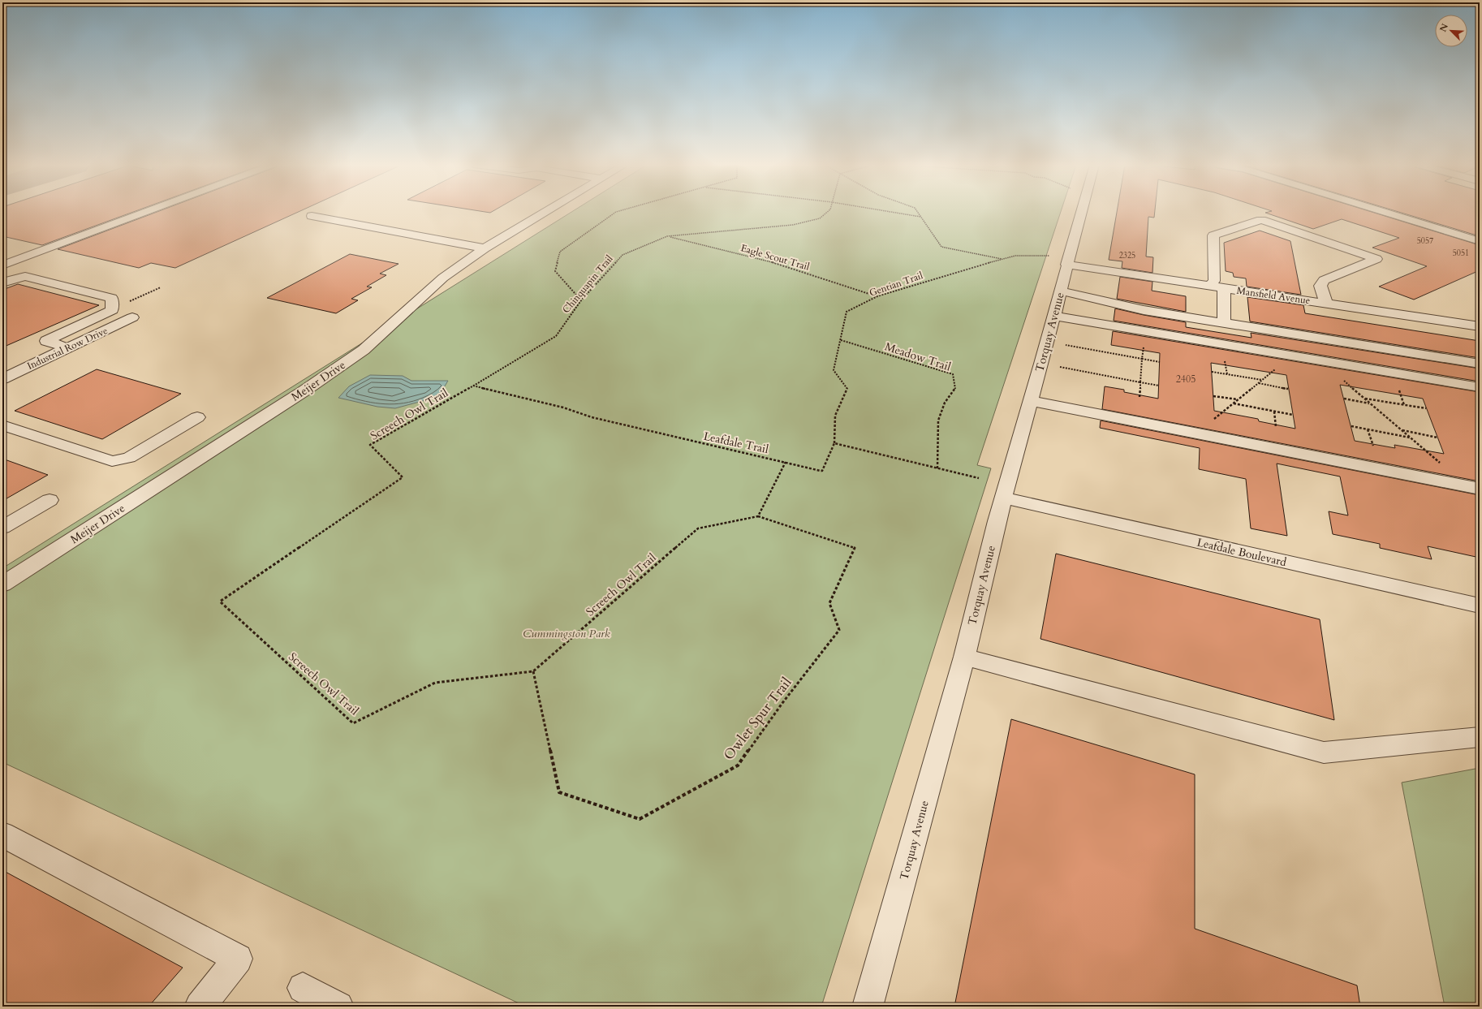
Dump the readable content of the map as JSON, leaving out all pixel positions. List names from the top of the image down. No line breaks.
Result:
{"streets":{"street":["Mansfield Avenue","Torquay Avenue","Industrial Row Drive","Meijer Drive","Leafdale Boulevard"],"path":["Eagle Scout Trail","Chinquapin Trail","Gentian Trail","Meadow Trail","Screech Owl Trail","Leafdale Trail","Owlet Spur Trail"]},"crossings":[["Eagle Scout Trail","Chinquapin Trail"],["Eagle Scout Trail","Gentian Trail"],["Chinquapin Trail","Screech Owl Trail"],["Chinquapin Trail","Leafdale Trail"],["Gentian Trail","Meadow Trail"],["Gentian Trail","Leafdale Trail"],["Mansfield Avenue","Torquay Avenue"],["Torquay Avenue","Leafdale Boulevard"],["Screech Owl Trail","Leafdale Trail"],["Screech Owl Trail","Owlet Spur Trail"]],"parks":["Cummingston Park"],"house_numbers":["5057","5051","2325","2405"],"north":"top left"}
